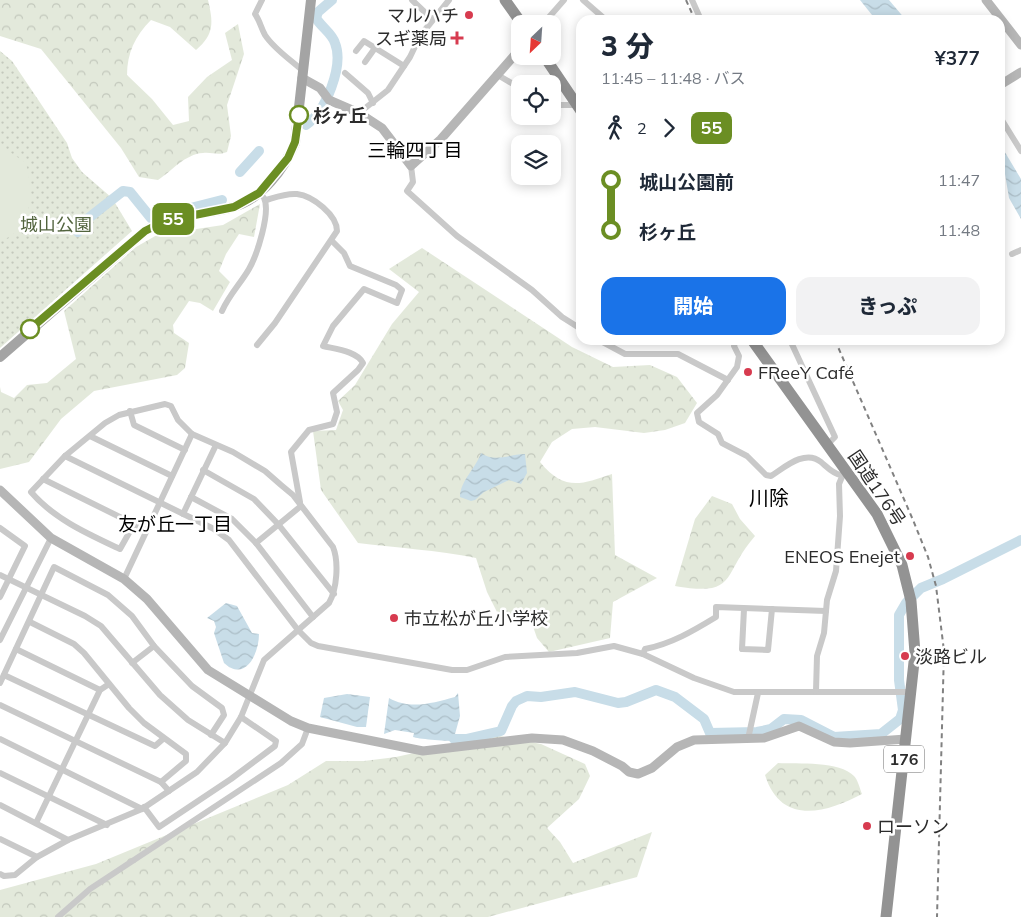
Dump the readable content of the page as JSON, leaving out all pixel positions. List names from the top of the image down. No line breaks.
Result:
{"streets":{"highway":["国道176号","176"]},"districts":["三輪四丁目","川除","友が丘一丁目"],"parks":["城山公園"],"places":{"other":["マルハチ","杉ヶ丘","FReeY Café","ENEOS Enejet","市立松が丘小学校","淡路ビル","ローソン"],"health":["スギ薬局"]},"lines":["bus line 55"],"north":"bottom left","page":{"on_map":"55","heading":["3 分","11:45 – 11:48 · バス","¥377"],"legs":["2","55"],"list":[{"name":"城山公園前","value":"11:47"},{"name":"杉ヶ丘","value":"11:48"}],"buttons":["開始","きっぷ"]}}
